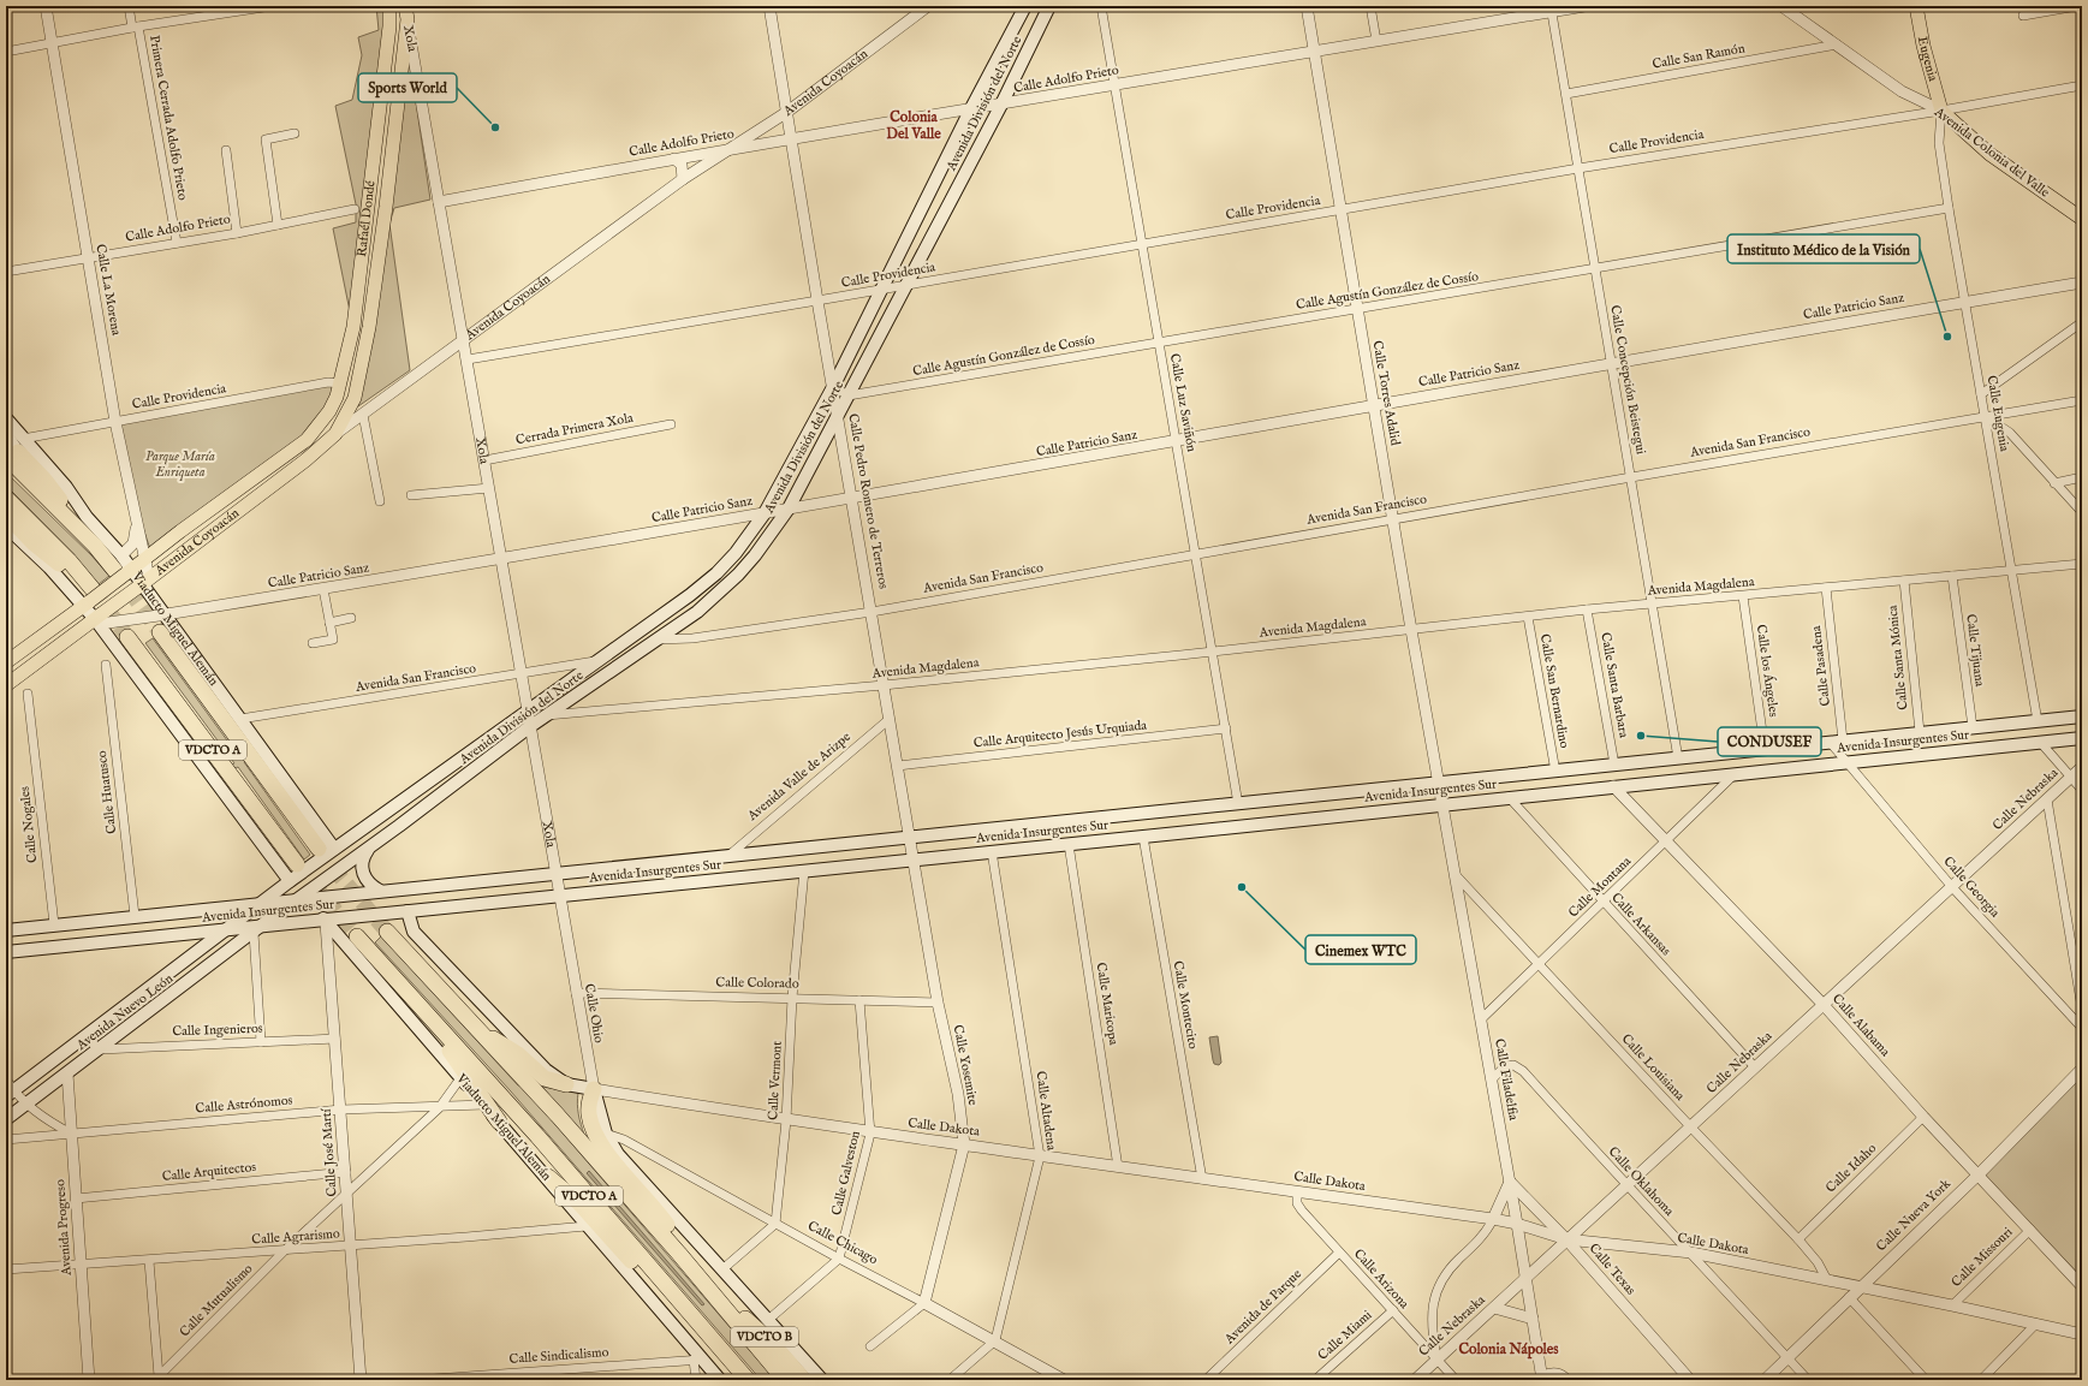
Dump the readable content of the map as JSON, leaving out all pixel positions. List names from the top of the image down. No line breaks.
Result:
{"streets":{"highway":["Viaducto Miguel Alemán","VDCTO A","VDCTO B"],"main road":["Eugenia","Avenida Coyoacán","Avenida División del Norte","Avenida Colonia del Valle","Rafaél Dondé","Avenida Insurgentes Sur","Avenida Nuevo León","Calle Ohio","Calle Dakota"],"street":["Xola","Calle San Ramón","Calle Adolfo Prieto","Primera Cerrada Adolfo Prieto","Calle Providencia","Calle La Morena","Calle Agustín González de Cossío","Calle Patricio Sanz","Calle Concepción Beistegui","Calle Torres Adalid","Calle Luz Saviñón","Calle Eugenia","Cerrada Primera Xola","Avenida San Francisco","Calle Pedro Romero de Terreros","Avenida Magdalena","Calle Tijuana","Calle Santa Mónica","Calle Pasadena","Calle los Ángeles","Calle Santa Barbara","Calle San Bernardino","Calle Arquitecto Jesús Urquiada","Avenida Valle de Arizpe","Calle Huatusco","Calle Nebraska","Calle Nogales","Calle Montana","Calle Georgia","Calle Arkansas","Calle Colorado","Calle Maricopa","Calle Montecito","Calle Alabama","Calle Ingenieros","Calle Yosemite","Calle Louisiana","Calle Filadelfia","Calle Vermont","Calle Astrónomos","Calle Altadena","Calle José Martí","Calle Idaho","Calle Arquitectos","Calle Galveston","Calle Oklahoma","Calle Nueva York","Avenida Progreso","Calle Agrarismo","Calle Chicago","Calle Missouri","Calle Texas","Calle Arizona","Calle Mutualismo","Avenida de Parque","Calle Miami","Calle Sindicalismo"]},"crossings":[["Xola","Calle Adolfo Prieto"],["Xola","Avenida Coyoacán"],["Xola","Avenida División del Norte"],["Xola","Calle Providencia"],["Xola","Rafaél Dondé"],["Xola","Calle Patricio Sanz"],["Xola","Cerrada Primera Xola"],["Xola","Avenida San Francisco"],["Xola","Avenida Insurgentes Sur"],["Xola","Calle Ohio"],["Calle San Ramón","Avenida Colonia del Valle"],["Calle San Ramón","Calle Concepción Beistegui"],["Eugenia","Calle Providencia"],["Eugenia","Avenida Colonia del Valle"],["Eugenia","Calle Eugenia"],["Calle Adolfo Prieto","Avenida Coyoacán"],["Calle Adolfo Prieto","Avenida División del Norte"],["Calle Adolfo Prieto","Primera Cerrada Adolfo Prieto"],["Calle Adolfo Prieto","Calle La Morena"],["Calle Adolfo Prieto","Calle Concepción Beistegui"],["Calle Adolfo Prieto","Calle Torres Adalid"],["Calle Adolfo Prieto","Calle Luz Saviñón"],["Calle Adolfo Prieto","Calle Pedro Romero de Terreros"],["Avenida Coyoacán","Rafaél Dondé"],["Avenida Coyoacán","Calle La Morena"],["Avenida Coyoacán","Calle Patricio Sanz"],["Avenida Coyoacán","Calle Pedro Romero de Terreros"],["Avenida Coyoacán","Viaducto Miguel Alemán"],["Avenida División del Norte","Calle Providencia"],["Avenida División del Norte","Calle Agustín González de Cossío"],["Avenida División del Norte","Calle Patricio Sanz"],["Avenida División del Norte","Avenida San Francisco"],["Avenida División del Norte","Calle Pedro Romero de Terreros"],["Avenida División del Norte","Avenida Magdalena"],["Avenida División del Norte","Viaducto Miguel Alemán"],["Avenida División del Norte","Avenida Insurgentes Sur"],["Avenida División del Norte","Avenida Nuevo León"],["Calle Providencia","Avenida Colonia del Valle"],["Calle Providencia","Rafaél Dondé"],["Calle Providencia","Calle La Morena"],["Calle Providencia","Calle Concepción Beistegui"],["Calle Providencia","Calle Torres Adalid"],["Calle Providencia","Calle Luz Saviñón"],["Calle Providencia","Calle Eugenia"],["Calle Providencia","Calle Pedro Romero de Terreros"],["Calle Providencia","Viaducto Miguel Alemán"],["Avenida Colonia del Valle","Calle Eugenia"],["Calle La Morena","Viaducto Miguel Alemán"],["Calle Agustín González de Cossío","Calle Concepción Beistegui"],["Calle Agustín González de Cossío","Calle Torres Adalid"],["Calle Agustín González de Cossío","Calle Luz Saviñón"],["Calle Agustín González de Cossío","Calle Eugenia"],["Calle Patricio Sanz","Calle Concepción Beistegui"],["Calle Patricio Sanz","Calle Torres Adalid"],["Calle Patricio Sanz","Calle Luz Saviñón"],["Calle Patricio Sanz","Calle Eugenia"],["Calle Patricio Sanz","Calle Pedro Romero de Terreros"],["Calle Patricio Sanz","Viaducto Miguel Alemán"],["Calle Concepción Beistegui","Avenida San Francisco"],["Calle Concepción Beistegui","Avenida Magdalena"],["Calle Concepción Beistegui","Avenida Insurgentes Sur"],["Calle Torres Adalid","Avenida San Francisco"],["Calle Torres Adalid","Avenida Magdalena"],["Calle Torres Adalid","Avenida Insurgentes Sur"],["Calle Torres Adalid","Calle Filadelfia"],["Calle Luz Saviñón","Avenida San Francisco"],["Calle Luz Saviñón","Avenida Magdalena"],["Calle Luz Saviñón","Calle Arquitecto Jesús Urquiada"],["Calle Luz Saviñón","Avenida Insurgentes Sur"],["Calle Eugenia","Avenida San Francisco"],["Calle Eugenia","Avenida Magdalena"],["Calle Eugenia","Avenida Insurgentes Sur"],["Avenida San Francisco","Calle Pedro Romero de Terreros"],["Avenida San Francisco","Viaducto Miguel Alemán"],["Calle Pedro Romero de Terreros","Avenida Magdalena"],["Calle Pedro Romero de Terreros","Calle Arquitecto Jesús Urquiada"],["Calle Pedro Romero de Terreros","Avenida Insurgentes Sur"],["Calle Pedro Romero de Terreros","Avenida Valle de Arizpe"],["Calle Pedro Romero de Terreros","Calle Yosemite"],["Avenida Magdalena","Calle Tijuana"],["Avenida Magdalena","Calle Santa Mónica"],["Avenida Magdalena","Calle Pasadena"],["Avenida Magdalena","Calle los Ángeles"],["Avenida Magdalena","Calle Santa Barbara"],["Avenida Magdalena","Calle San Bernardino"],["Viaducto Miguel Alemán","Avenida Insurgentes Sur"],["Viaducto Miguel Alemán","Calle Astrónomos"],["Viaducto Miguel Alemán","Calle José Martí"],["Viaducto Miguel Alemán","Calle Agrarismo"],["Viaducto Miguel Alemán","Calle Mutualismo"],["Viaducto Miguel Alemán","Calle Sindicalismo"],["Calle Tijuana","Avenida Insurgentes Sur"],["Calle Santa Mónica","Avenida Insurgentes Sur"],["Calle Pasadena","Avenida Insurgentes Sur"],["Calle los Ángeles","Avenida Insurgentes Sur"],["Calle Santa Barbara","Avenida Insurgentes Sur"],["Calle San Bernardino","Avenida Insurgentes Sur"],["Avenida Insurgentes Sur","Avenida Valle de Arizpe"],["Avenida Insurgentes Sur","Calle Huatusco"],["Avenida Insurgentes Sur","Calle Nogales"],["Avenida Insurgentes Sur","Calle Montana"],["Avenida Insurgentes Sur","Calle Georgia"],["Avenida Insurgentes Sur","Calle Arkansas"],["Avenida Insurgentes Sur","Calle Maricopa"],["Avenida Insurgentes Sur","Calle Montecito"],["Avenida Insurgentes Sur","Avenida Nuevo León"],["Avenida Insurgentes Sur","Calle Ohio"],["Avenida Insurgentes Sur","Calle Alabama"],["Avenida Insurgentes Sur","Calle Yosemite"],["Avenida Insurgentes Sur","Calle Filadelfia"],["Avenida Insurgentes Sur","Calle Vermont"],["Avenida Insurgentes Sur","Calle Altadena"],["Avenida Insurgentes Sur","Calle José Martí"],["VDCTO A","VDCTO B"],["Calle Nebraska","Calle Georgia"],["Calle Nebraska","Calle Arkansas"],["Calle Nebraska","Calle Alabama"],["Calle Nebraska","Calle Louisiana"],["Calle Nebraska","Calle Filadelfia"],["Calle Nebraska","Calle Dakota"],["Calle Nebraska","Calle Oklahoma"],["Calle Nebraska","Calle Texas"],["Calle Nebraska","Calle Arizona"],["Calle Montana","Calle Arkansas"],["Calle Montana","Calle Alabama"],["Calle Montana","Calle Louisiana"],["Calle Montana","Calle Filadelfia"],["Calle Colorado","Calle Ohio"],["Calle Colorado","Calle Yosemite"],["Calle Colorado","Calle Vermont"],["Calle Colorado","Calle Galveston"],["Calle Maricopa","Calle Dakota"],["Calle Montecito","Calle Dakota"],["Avenida Nuevo León","Calle Ingenieros"],["Avenida Nuevo León","Avenida Progreso"],["Calle Ohio","Calle Dakota"],["Calle Ohio","Calle Chicago"],["Calle Alabama","Calle Idaho"],["Calle Alabama","Calle Nueva York"],["Calle Alabama","Calle Missouri"],["Calle Ingenieros","Calle José Martí"],["Calle Yosemite","Calle Dakota"],["Calle Yosemite","Calle Chicago"],["Calle Louisiana","Calle Filadelfia"],["Calle Louisiana","Calle Dakota"],["Calle Louisiana","Calle Idaho"],["Calle Filadelfia","Calle Dakota"],["Calle Filadelfia","Calle Oklahoma"],["Calle Filadelfia","Calle Texas"],["Calle Vermont","Calle Dakota"],["Calle Vermont","Calle Chicago"],["Calle Astrónomos","Calle José Martí"],["Calle Astrónomos","Avenida Progreso"],["Calle Astrónomos","Calle Mutualismo"],["Calle Altadena","Calle Dakota"],["Calle Altadena","Calle Chicago"],["Calle Dakota","Calle Galveston"],["Calle Dakota","Calle Oklahoma"],["Calle Dakota","Calle Nueva York"],["Calle Dakota","Calle Missouri"],["Calle Dakota","Calle Texas"],["Calle Dakota","Calle Arizona"],["Calle José Martí","Calle Arquitectos"],["Calle José Martí","Calle Agrarismo"],["Calle José Martí","Calle Mutualismo"],["Calle Arquitectos","Avenida Progreso"],["Calle Galveston","Calle Chicago"],["Calle Oklahoma","Calle Nueva York"],["Avenida Progreso","Calle Agrarismo"],["Calle Agrarismo","Calle Mutualismo"],["Calle Arizona","Avenida de Parque"],["Calle Arizona","Calle Miami"]],"districts":["Colonia Del Valle","Colonia Nápoles"],"parks":["Parque María Enriqueta"],"places":["Sports World","Instituto Médico de la Visión","CONDUSEF","Cinemex WTC"]}
